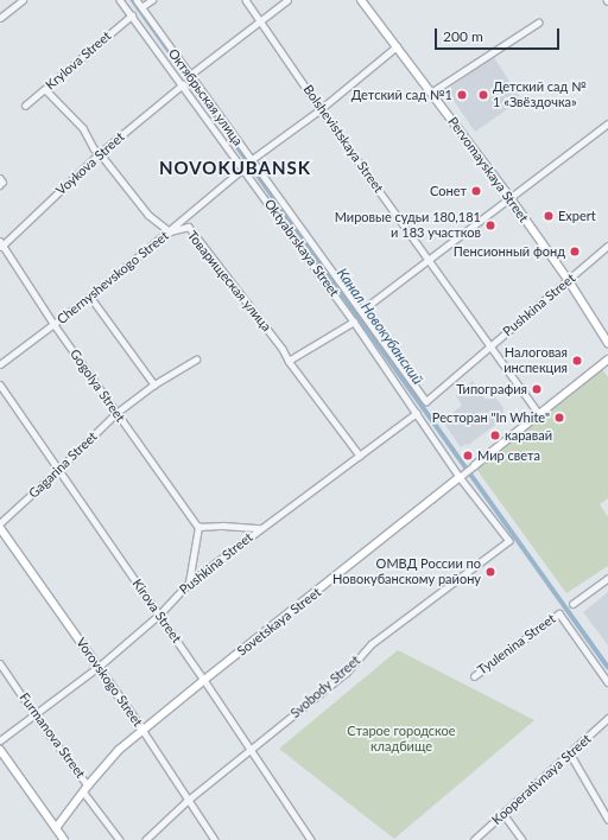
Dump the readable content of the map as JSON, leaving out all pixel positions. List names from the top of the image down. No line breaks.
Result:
{"streets":{"main road":["Pervomayskaya Street","Sovetskaya Street","Vorovskogo Street"],"street":["Krylova Street","Октябрьская улица","Bolshevistskaya Street","Voykova Street","Oktyabrskaya Street","Chernyshevskogo Street","Товарищеская улица","Pushkina Street","Gogolya Street","Gagarina Street","Kirova Street","Tyulenina Street","Svobody Street","Furmanova Street","Kooperativnaya Street"]},"crossings":[["Krylova Street","Oktyabrskaya Street"],["Krylova Street","Товарищеская улица"],["Октябрьская улица","Pushkina Street"],["Bolshevistskaya Street","Pushkina Street"],["Bolshevistskaya Street","Sovetskaya Street"],["Voykova Street","Oktyabrskaya Street"],["Voykova Street","Товарищеская улица"],["Voykova Street","Gogolya Street"],["Pervomayskaya Street","Pushkina Street"],["Oktyabrskaya Street","Chernyshevskogo Street"],["Oktyabrskaya Street","Pushkina Street"],["Oktyabrskaya Street","Sovetskaya Street"],["Oktyabrskaya Street","Svobody Street"],["Chernyshevskogo Street","Товарищеская улица"],["Chernyshevskogo Street","Gogolya Street"],["Товарищеская улица","Pushkina Street"],["Pushkina Street","Kirova Street"],["Pushkina Street","Vorovskogo Street"],["Pushkina Street","Furmanova Street"],["Gogolya Street","Gagarina Street"],["Gagarina Street","Kirova Street"],["Kirova Street","Sovetskaya Street"],["Kirova Street","Svobody Street"],["Sovetskaya Street","Vorovskogo Street"],["Sovetskaya Street","Svobody Street"],["Sovetskaya Street","Furmanova Street"],["Vorovskogo Street","Svobody Street"]],"districts":["NOVOKUBANSK"],"water":["Канал Новокубанский"],"parks":["Старое городское кладбище"],"places":["Детский сад №1","Детский сад № 1 «Звёздочка»","Сонет","Expert","Мировые судьи 180,181 и 183 участков","Пенсионный фонд","Налоговая инспекция","Типография","Ресторан \"In White\"","каравай","Мир света","ОМВД России по Новокубанскому району"],"scale_bar":"200 m"}
